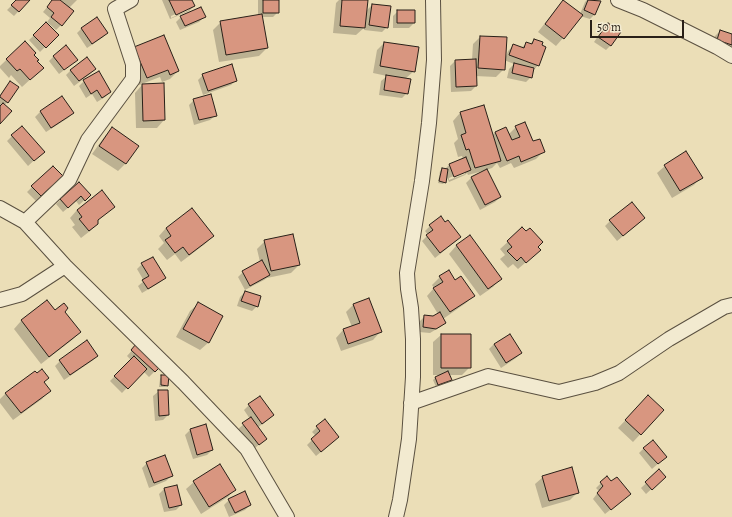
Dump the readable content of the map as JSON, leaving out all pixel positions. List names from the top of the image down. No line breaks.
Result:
{"scale_bar":"50 m"}
